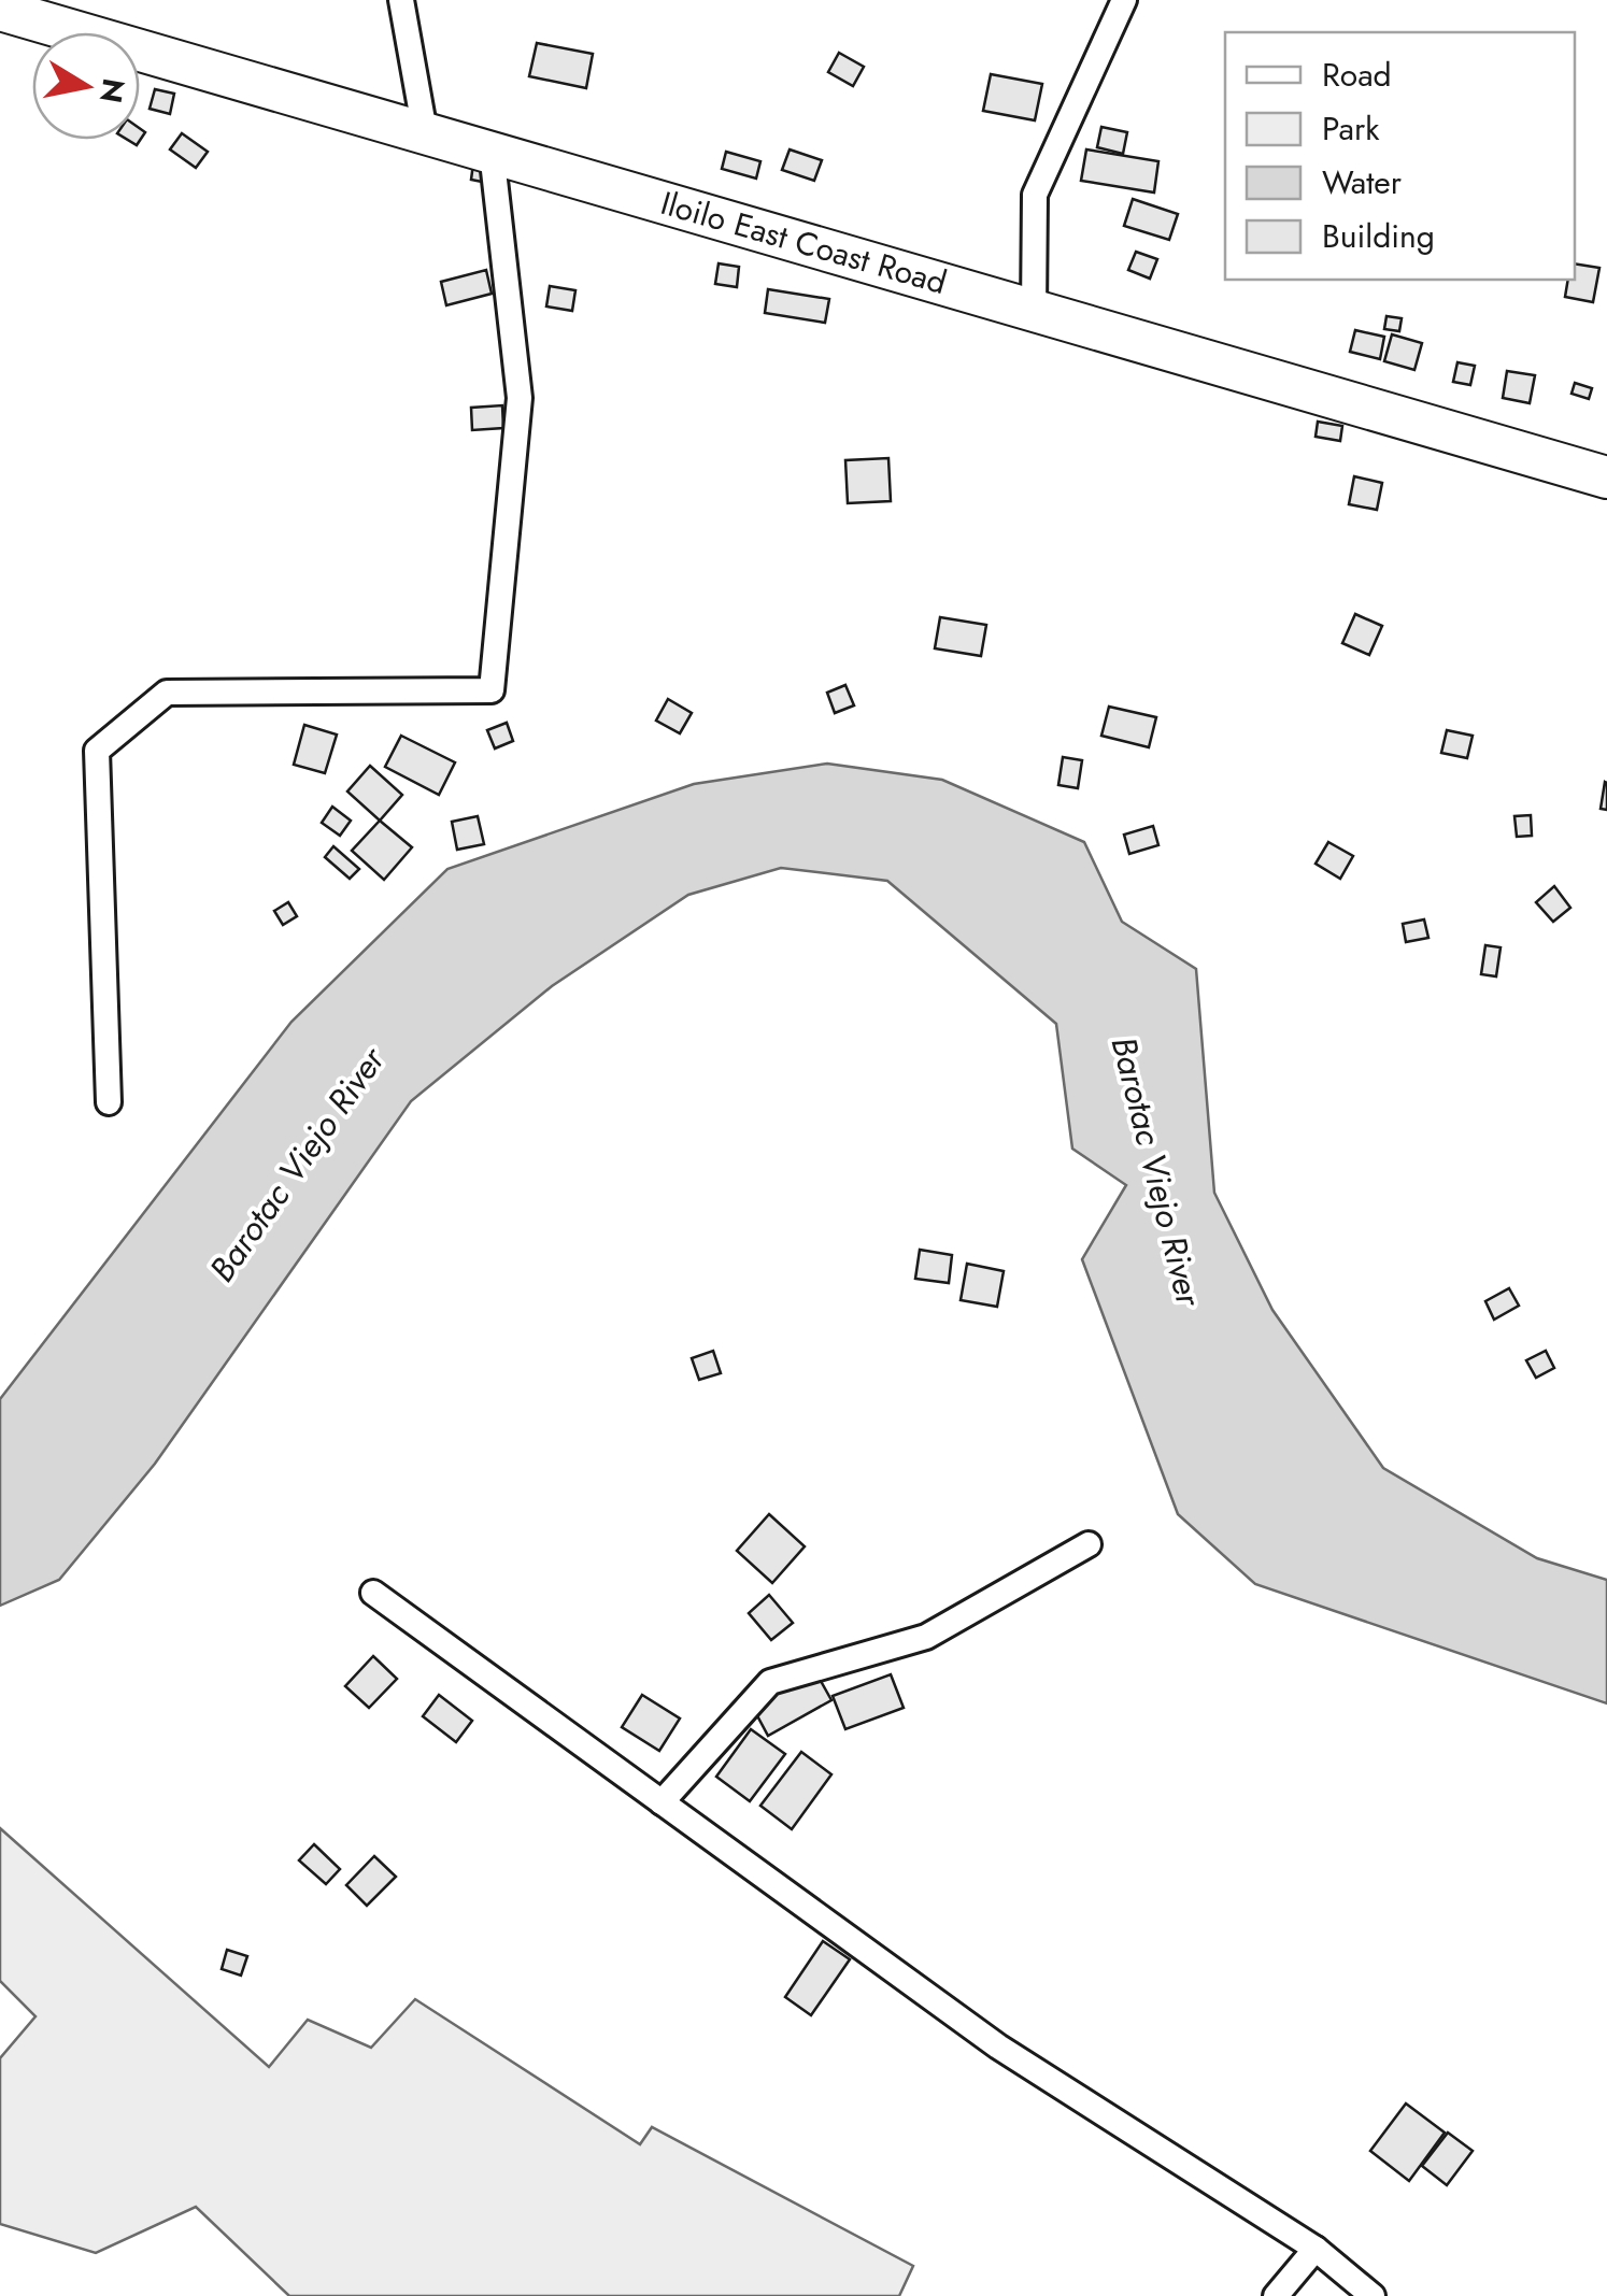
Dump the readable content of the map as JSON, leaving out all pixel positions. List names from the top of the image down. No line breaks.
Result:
{"streets":{"main road":["Iloilo East Coast Road"]},"water":["Barotac Viejo River"],"legend":["Road","Park","Water","Building"],"north":"right"}
